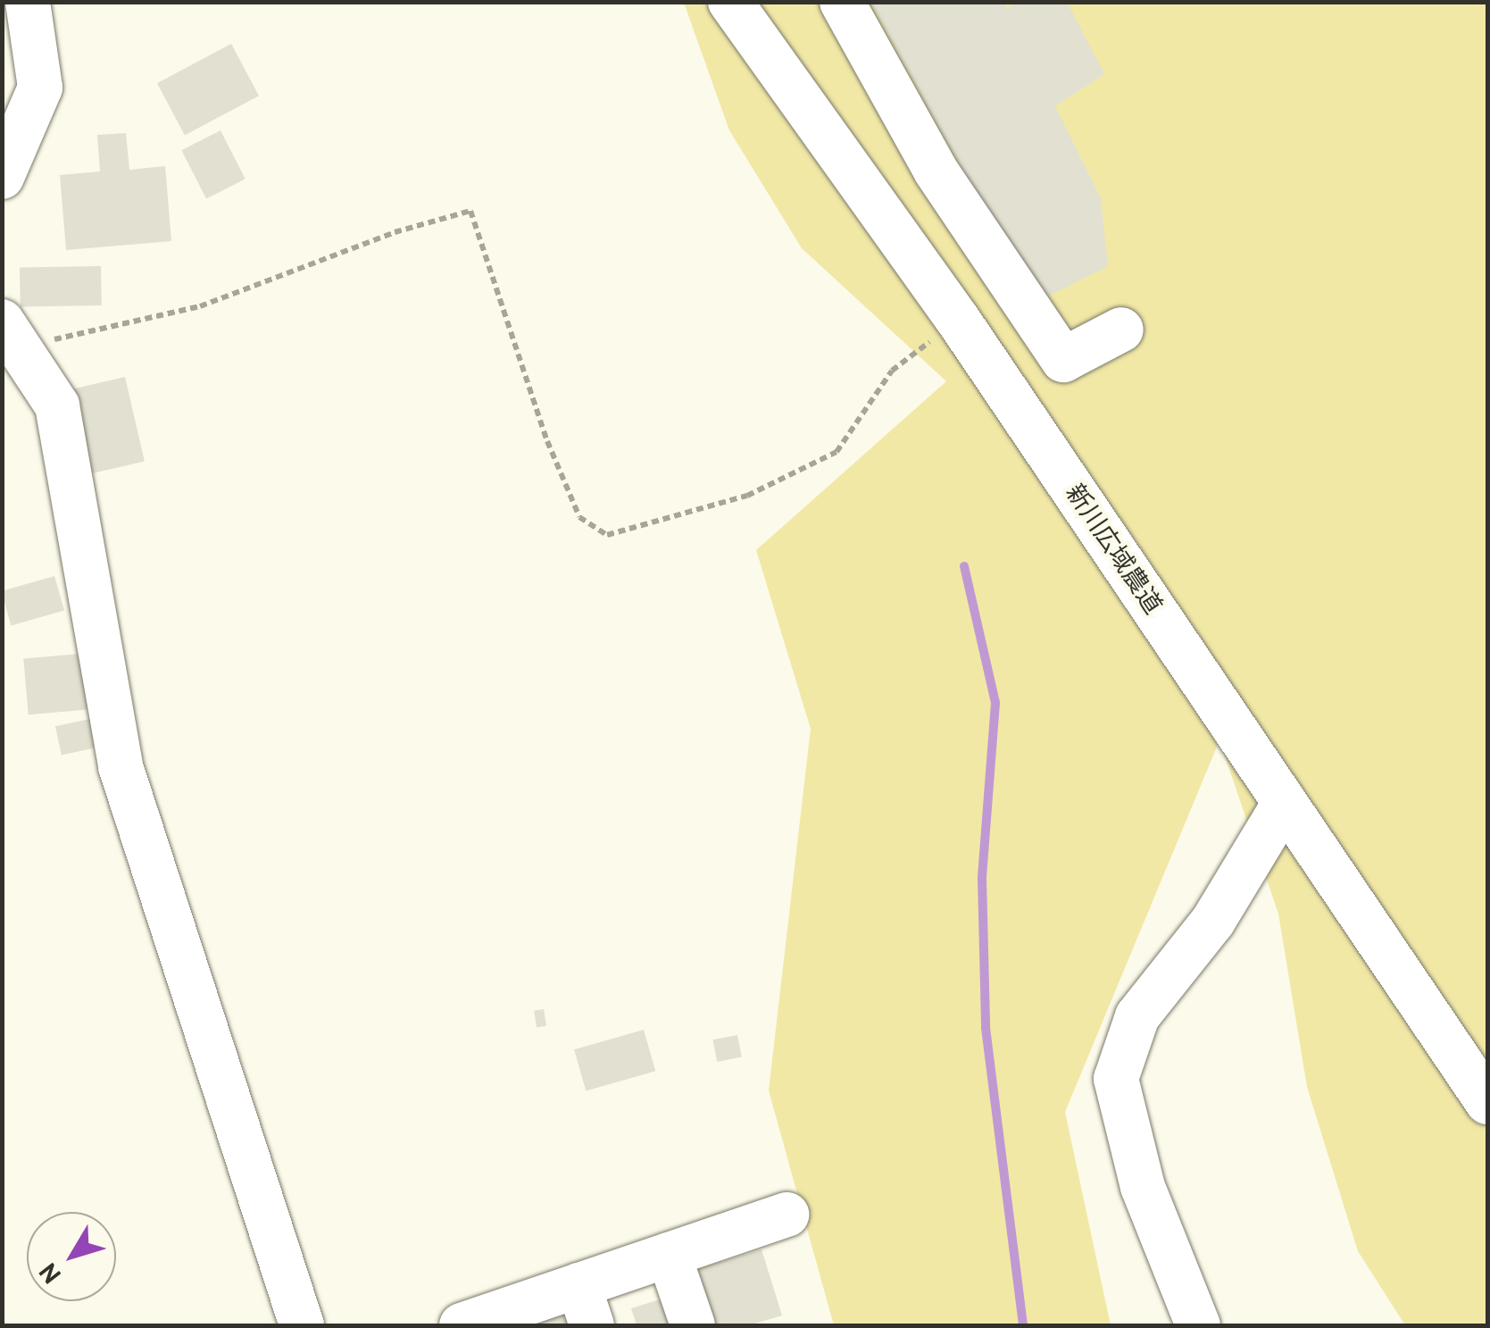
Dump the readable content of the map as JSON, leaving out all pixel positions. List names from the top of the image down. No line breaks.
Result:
{"streets":{"street":["新川広域農道"]},"north":"bottom left"}
